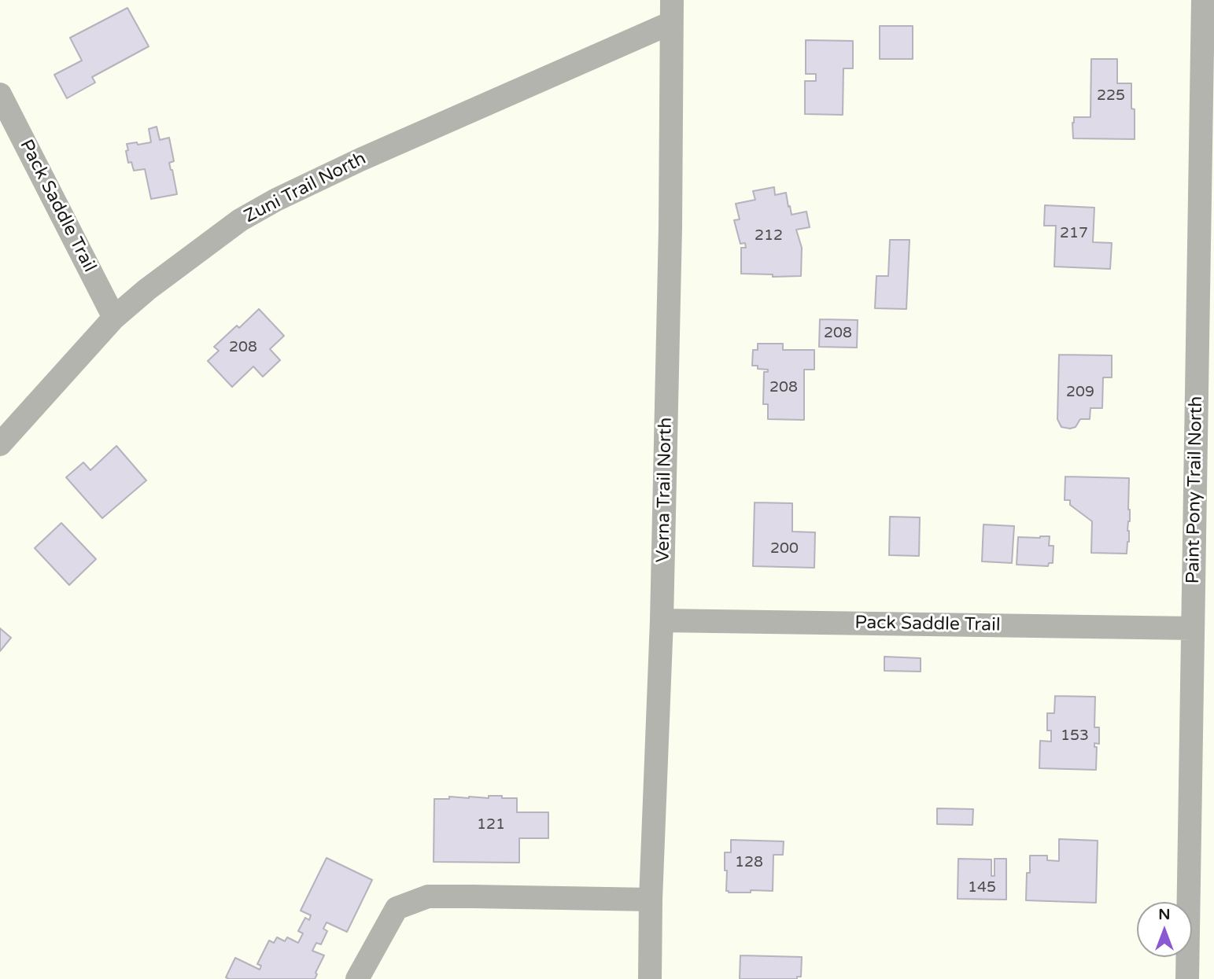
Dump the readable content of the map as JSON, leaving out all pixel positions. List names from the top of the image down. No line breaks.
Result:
{"streets":{"street":["Zuni Trail North","Pack Saddle Trail","Verna Trail North","Paint Pony Trail North"]},"crossings":[["Zuni Trail North","Pack Saddle Trail"],["Zuni Trail North","Verna Trail North"],["Pack Saddle Trail","Verna Trail North"],["Pack Saddle Trail","Paint Pony Trail North"]],"house_numbers":["225","217","212","208","208","208","209","200","153","121","128","145"],"north":"top"}
